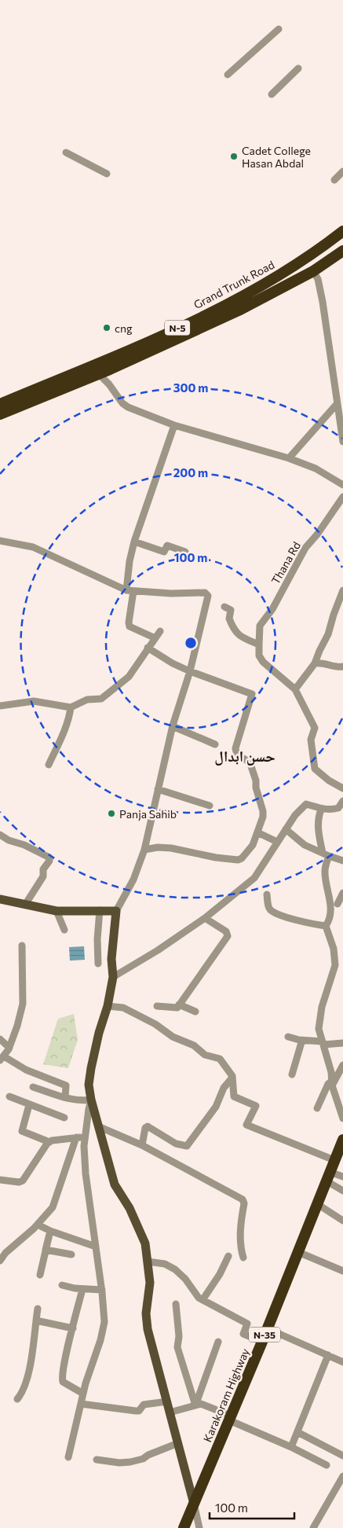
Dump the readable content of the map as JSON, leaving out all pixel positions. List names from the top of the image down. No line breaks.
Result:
{"streets":{"highway":["Grand Trunk Road","N-5","N-35","Karakoram Highway"],"street":["Thana Rd"]},"districts":["حسن ابدال"],"places":["Cadet College Hasan Abdal","cng","Panja Sahib"],"scale_bar":"100 m","rings":["300 m","200 m","100 m"]}
